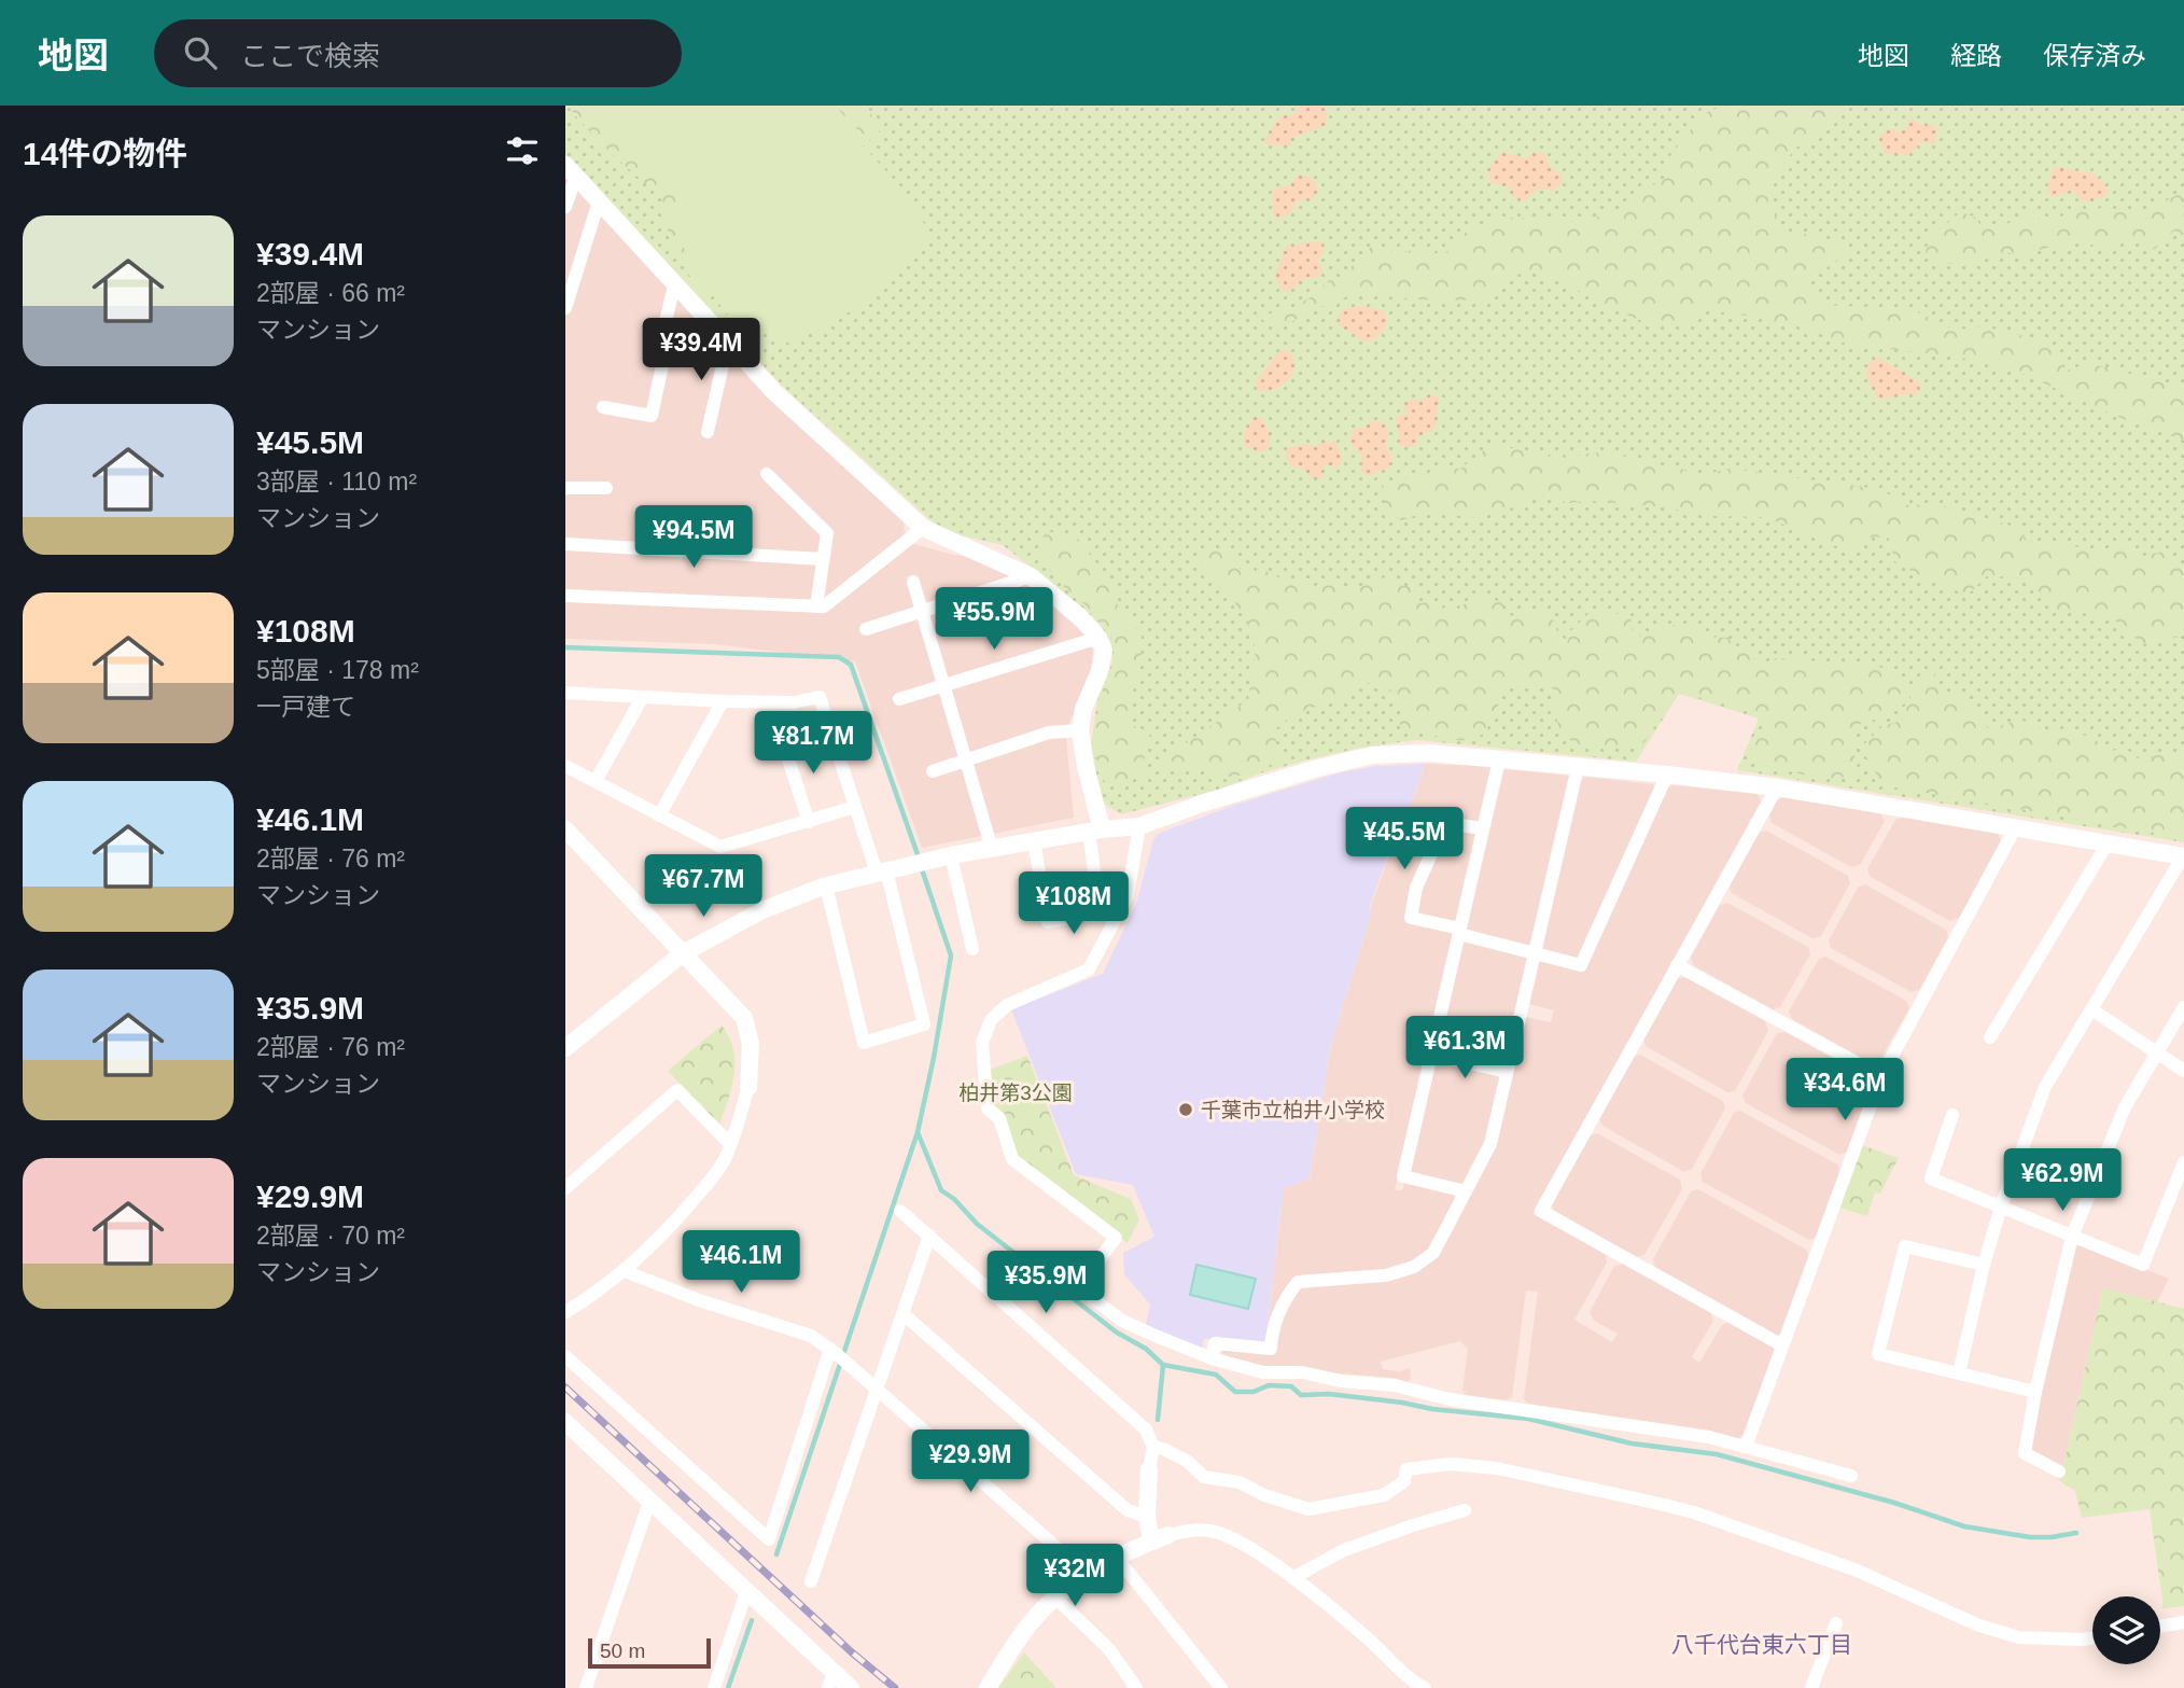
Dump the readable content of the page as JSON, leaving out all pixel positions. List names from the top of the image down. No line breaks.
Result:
{"districts":["八千代台東六丁目"],"parks":["柏井第3公園"],"places":["千葉市立柏井小学校"],"scale_bar":"50 m","page":{"header":"地図","search":"ここで検索","nav":["地図","経路","保存済み"],"heading":"14件の物件","list":[{"name":"¥39.4M","note":"2部屋 · 66 m² · マンション"},{"name":"¥45.5M","note":"3部屋 · 110 m² · マンション"},{"name":"¥108M","note":"5部屋 · 178 m² · 一戸建て"},{"name":"¥46.1M","note":"2部屋 · 76 m² · マンション"},{"name":"¥35.9M","note":"2部屋 · 76 m² · マンション"},{"name":"¥29.9M","note":"2部屋 · 70 m² · マンション"}],"price":["¥39.4M","¥94.5M","¥55.9M","¥81.7M","¥45.5M","¥67.7M","¥108M","¥61.3M","¥34.6M","¥62.9M","¥46.1M","¥35.9M","¥29.9M","¥32M"],"scale":"50 m"}}
